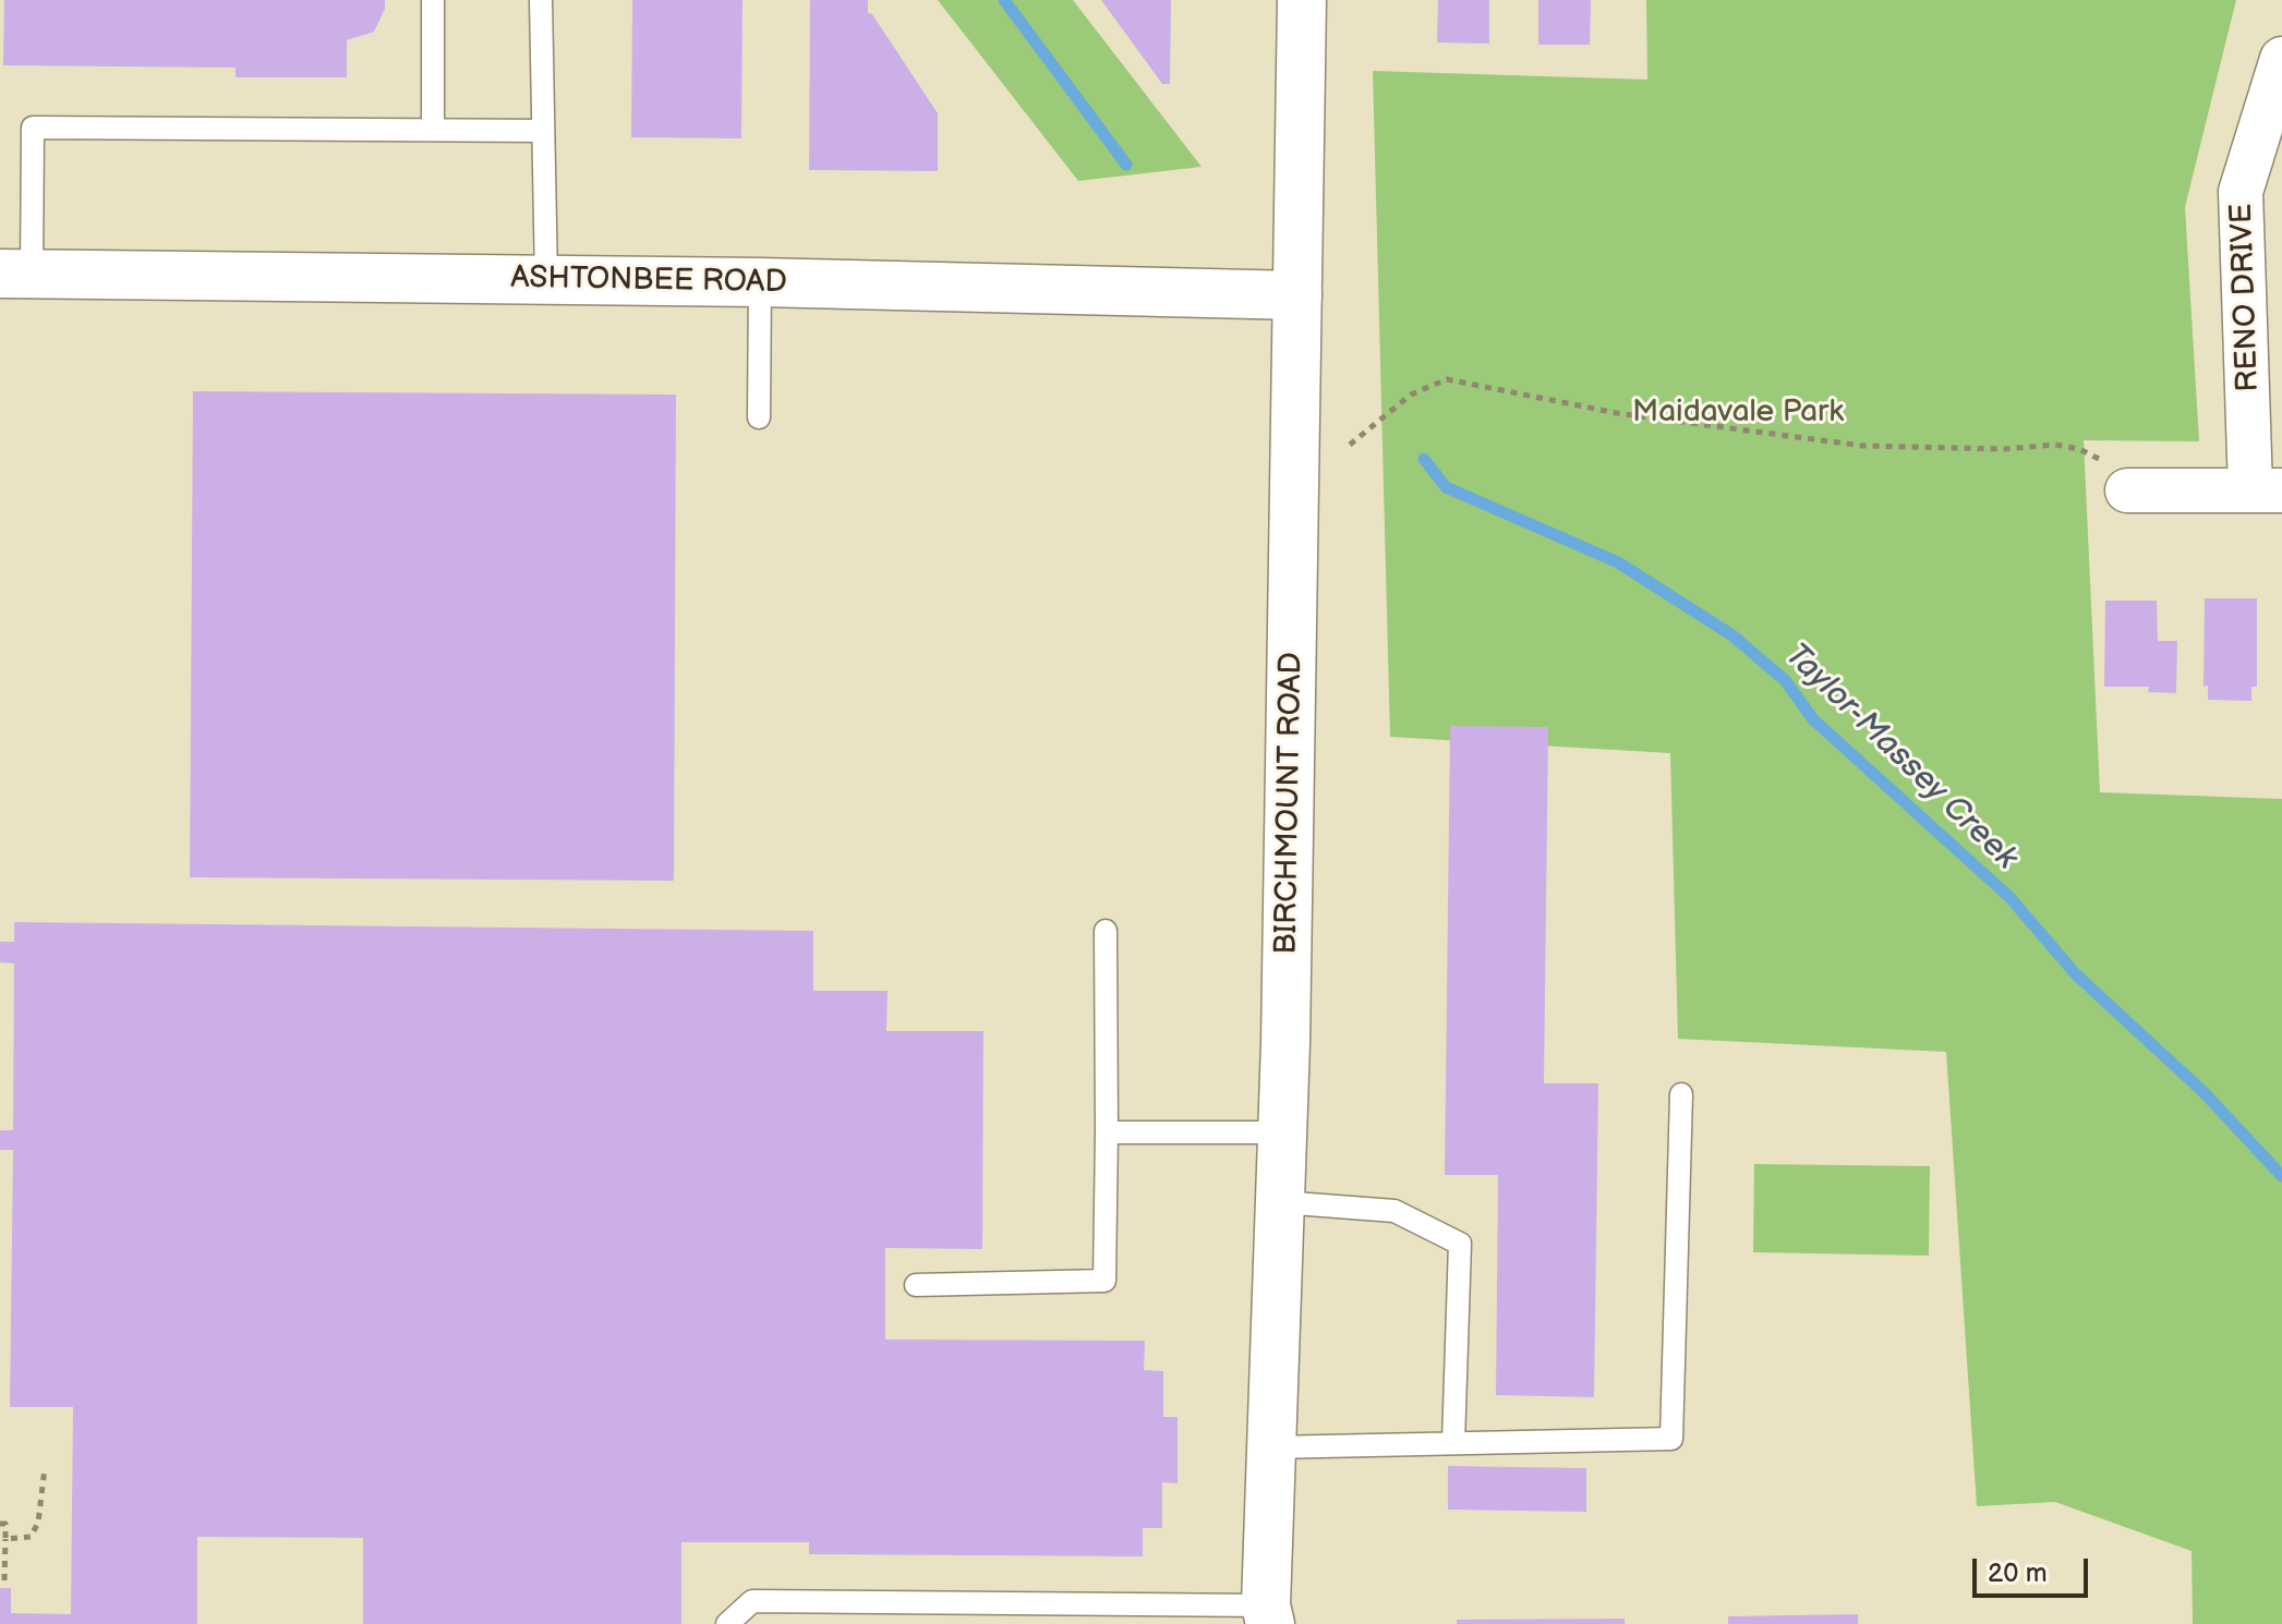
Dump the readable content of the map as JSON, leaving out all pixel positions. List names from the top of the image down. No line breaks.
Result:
{"streets":{"main road":["ASHTONBEE ROAD","BIRCHMOUNT ROAD"],"street":["RENO DRIVE"]},"crossings":[["ASHTONBEE ROAD","BIRCHMOUNT ROAD"]],"water":["Taylor-Massey Creek"],"parks":["Maidavale Park"],"scale_bar":"20 m"}
